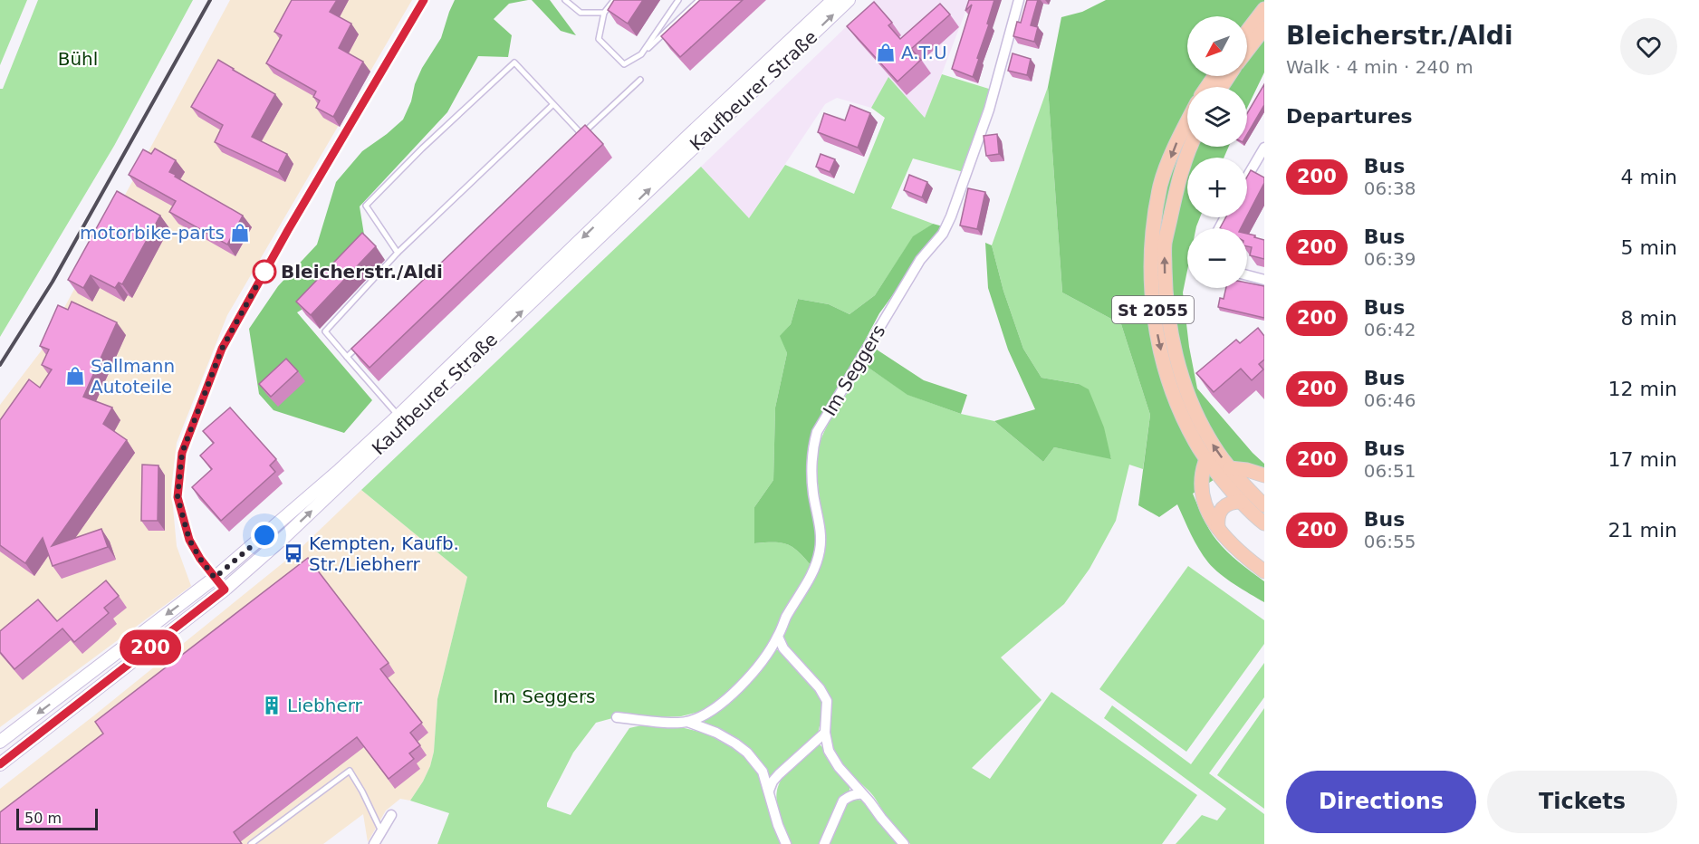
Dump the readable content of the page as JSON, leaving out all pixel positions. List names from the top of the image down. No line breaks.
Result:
{"streets":{"main road":["Kaufbeurer Straße","St 2055"],"street":["Im Seggers"]},"parks":["Bühl","Im Seggers"],"places":{"shop":["A.T.U","motorbike-parts","Sallmann Autoteile"],"other":["Bleicherstr./Aldi"],"bus stop":["Kempten, Kaufb. Str./Liebherr"],"building":["Liebherr"]},"lines":["bus line 200"],"scale_bar":"50 m","north":"bottom left","page":{"on_map":"200","heading":[["Bleicherstr./Aldi","Walk · 4 min · 240 m"],"Departures"],"map_buttons":["+","−"],"list":[{"mark":"200","name":"Bus","note":"06:38","value":"4 min"},{"mark":"200","name":"Bus","note":"06:39","value":"5 min"},{"mark":"200","name":"Bus","note":"06:42","value":"8 min"},{"mark":"200","name":"Bus","note":"06:46","value":"12 min"},{"mark":"200","name":"Bus","note":"06:51","value":"17 min"},{"mark":"200","name":"Bus","note":"06:55","value":"21 min"}],"buttons":["Directions","Tickets"],"scale":"50 m"}}
